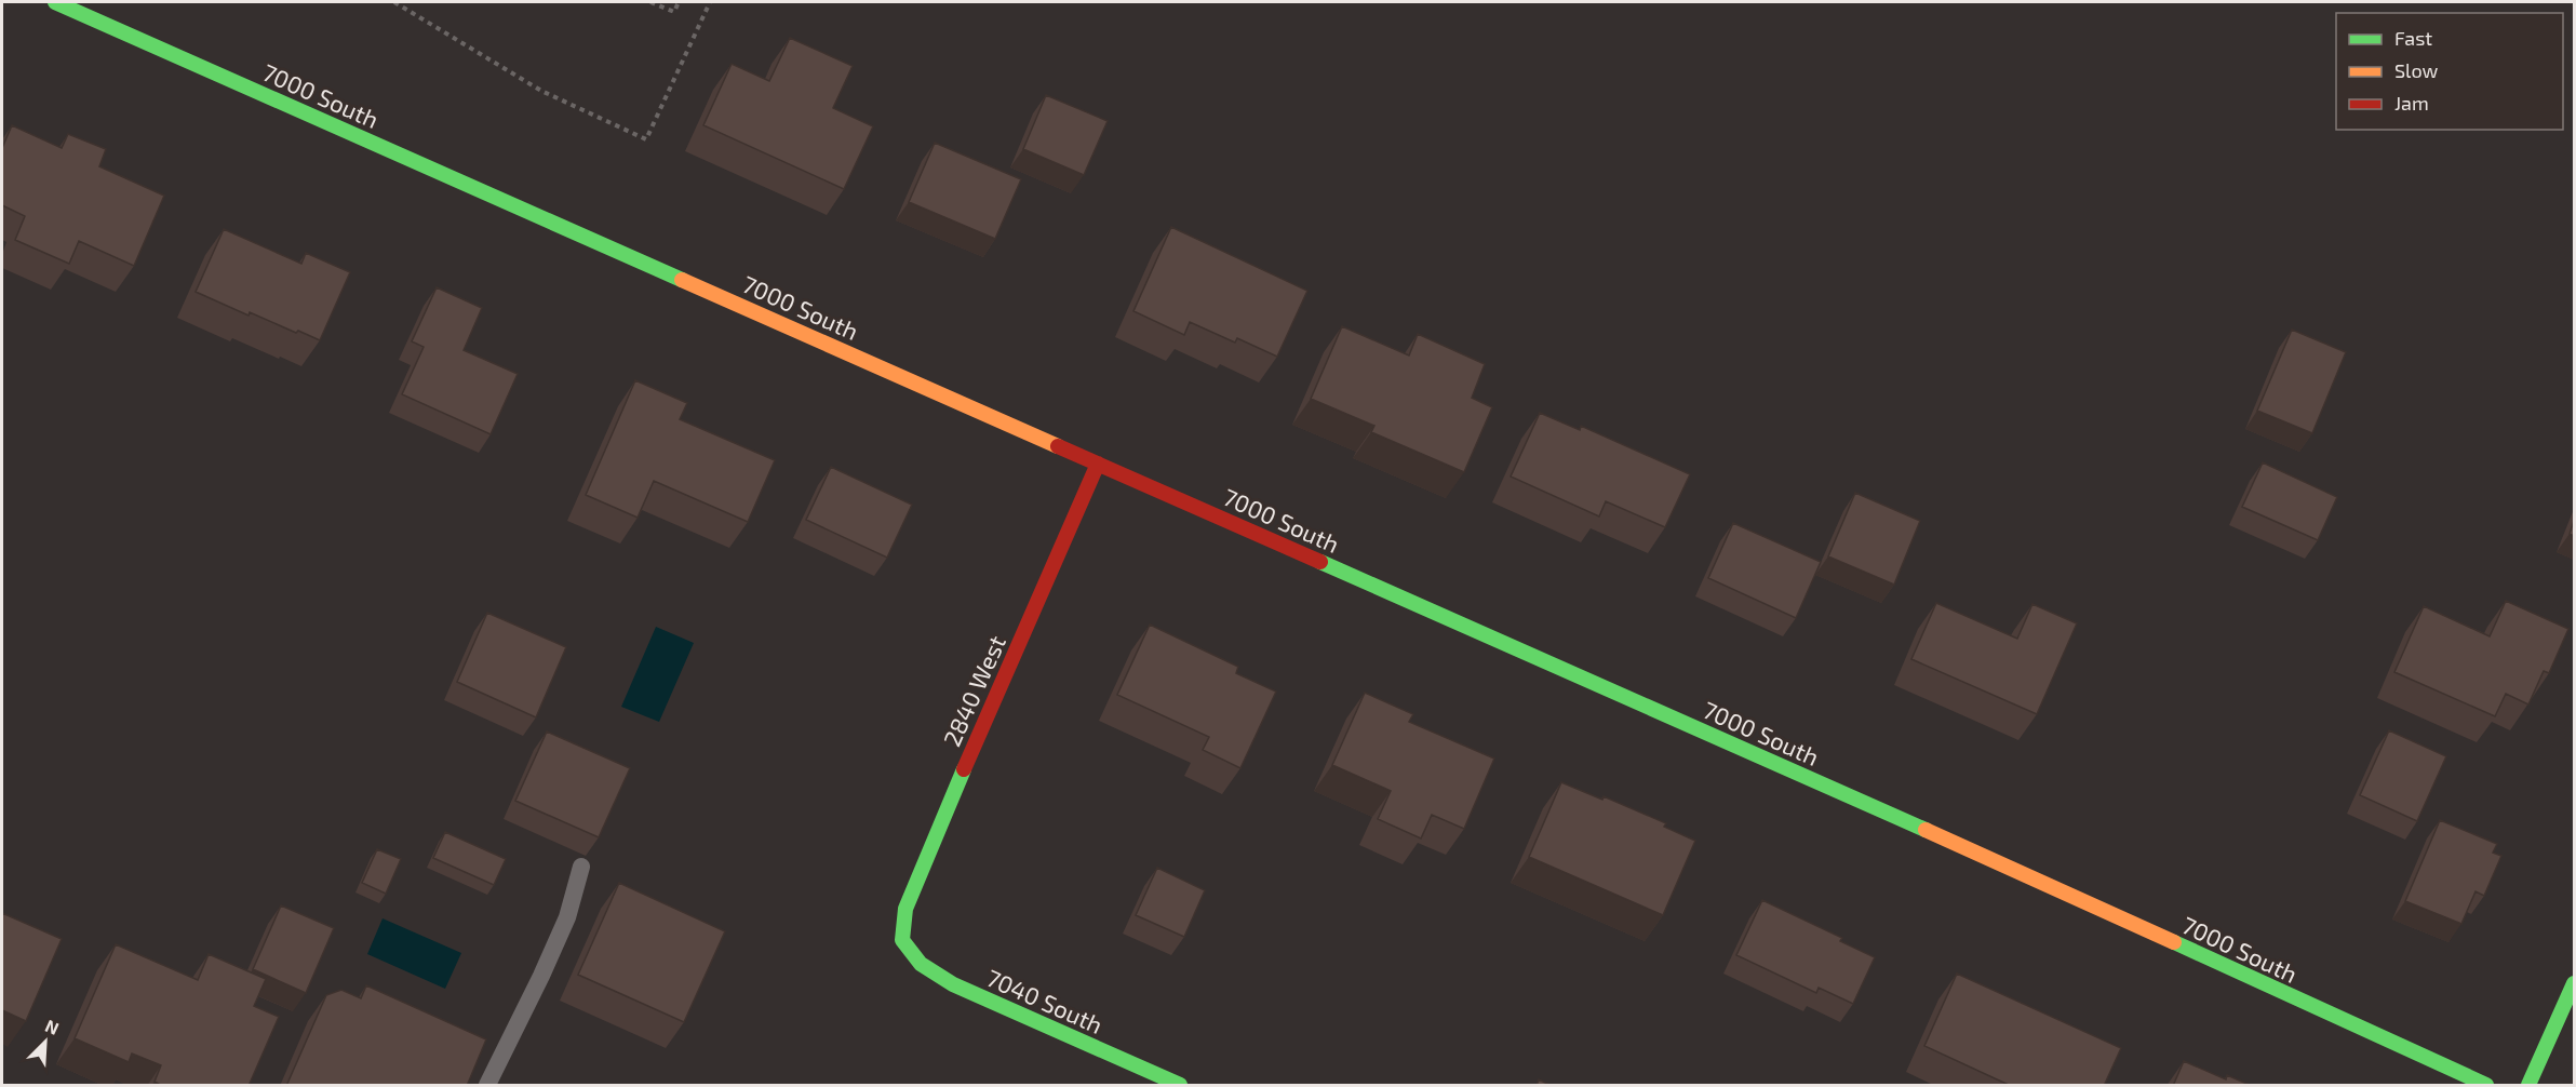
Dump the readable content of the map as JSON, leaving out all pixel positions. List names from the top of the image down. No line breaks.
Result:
{"streets":{"main road":["7000 South","2840 West","7040 South"]},"crossings":[["7000 South","2840 West"],["2840 West","7040 South"]],"legend":["Fast","Slow","Jam"],"north":"top right"}
